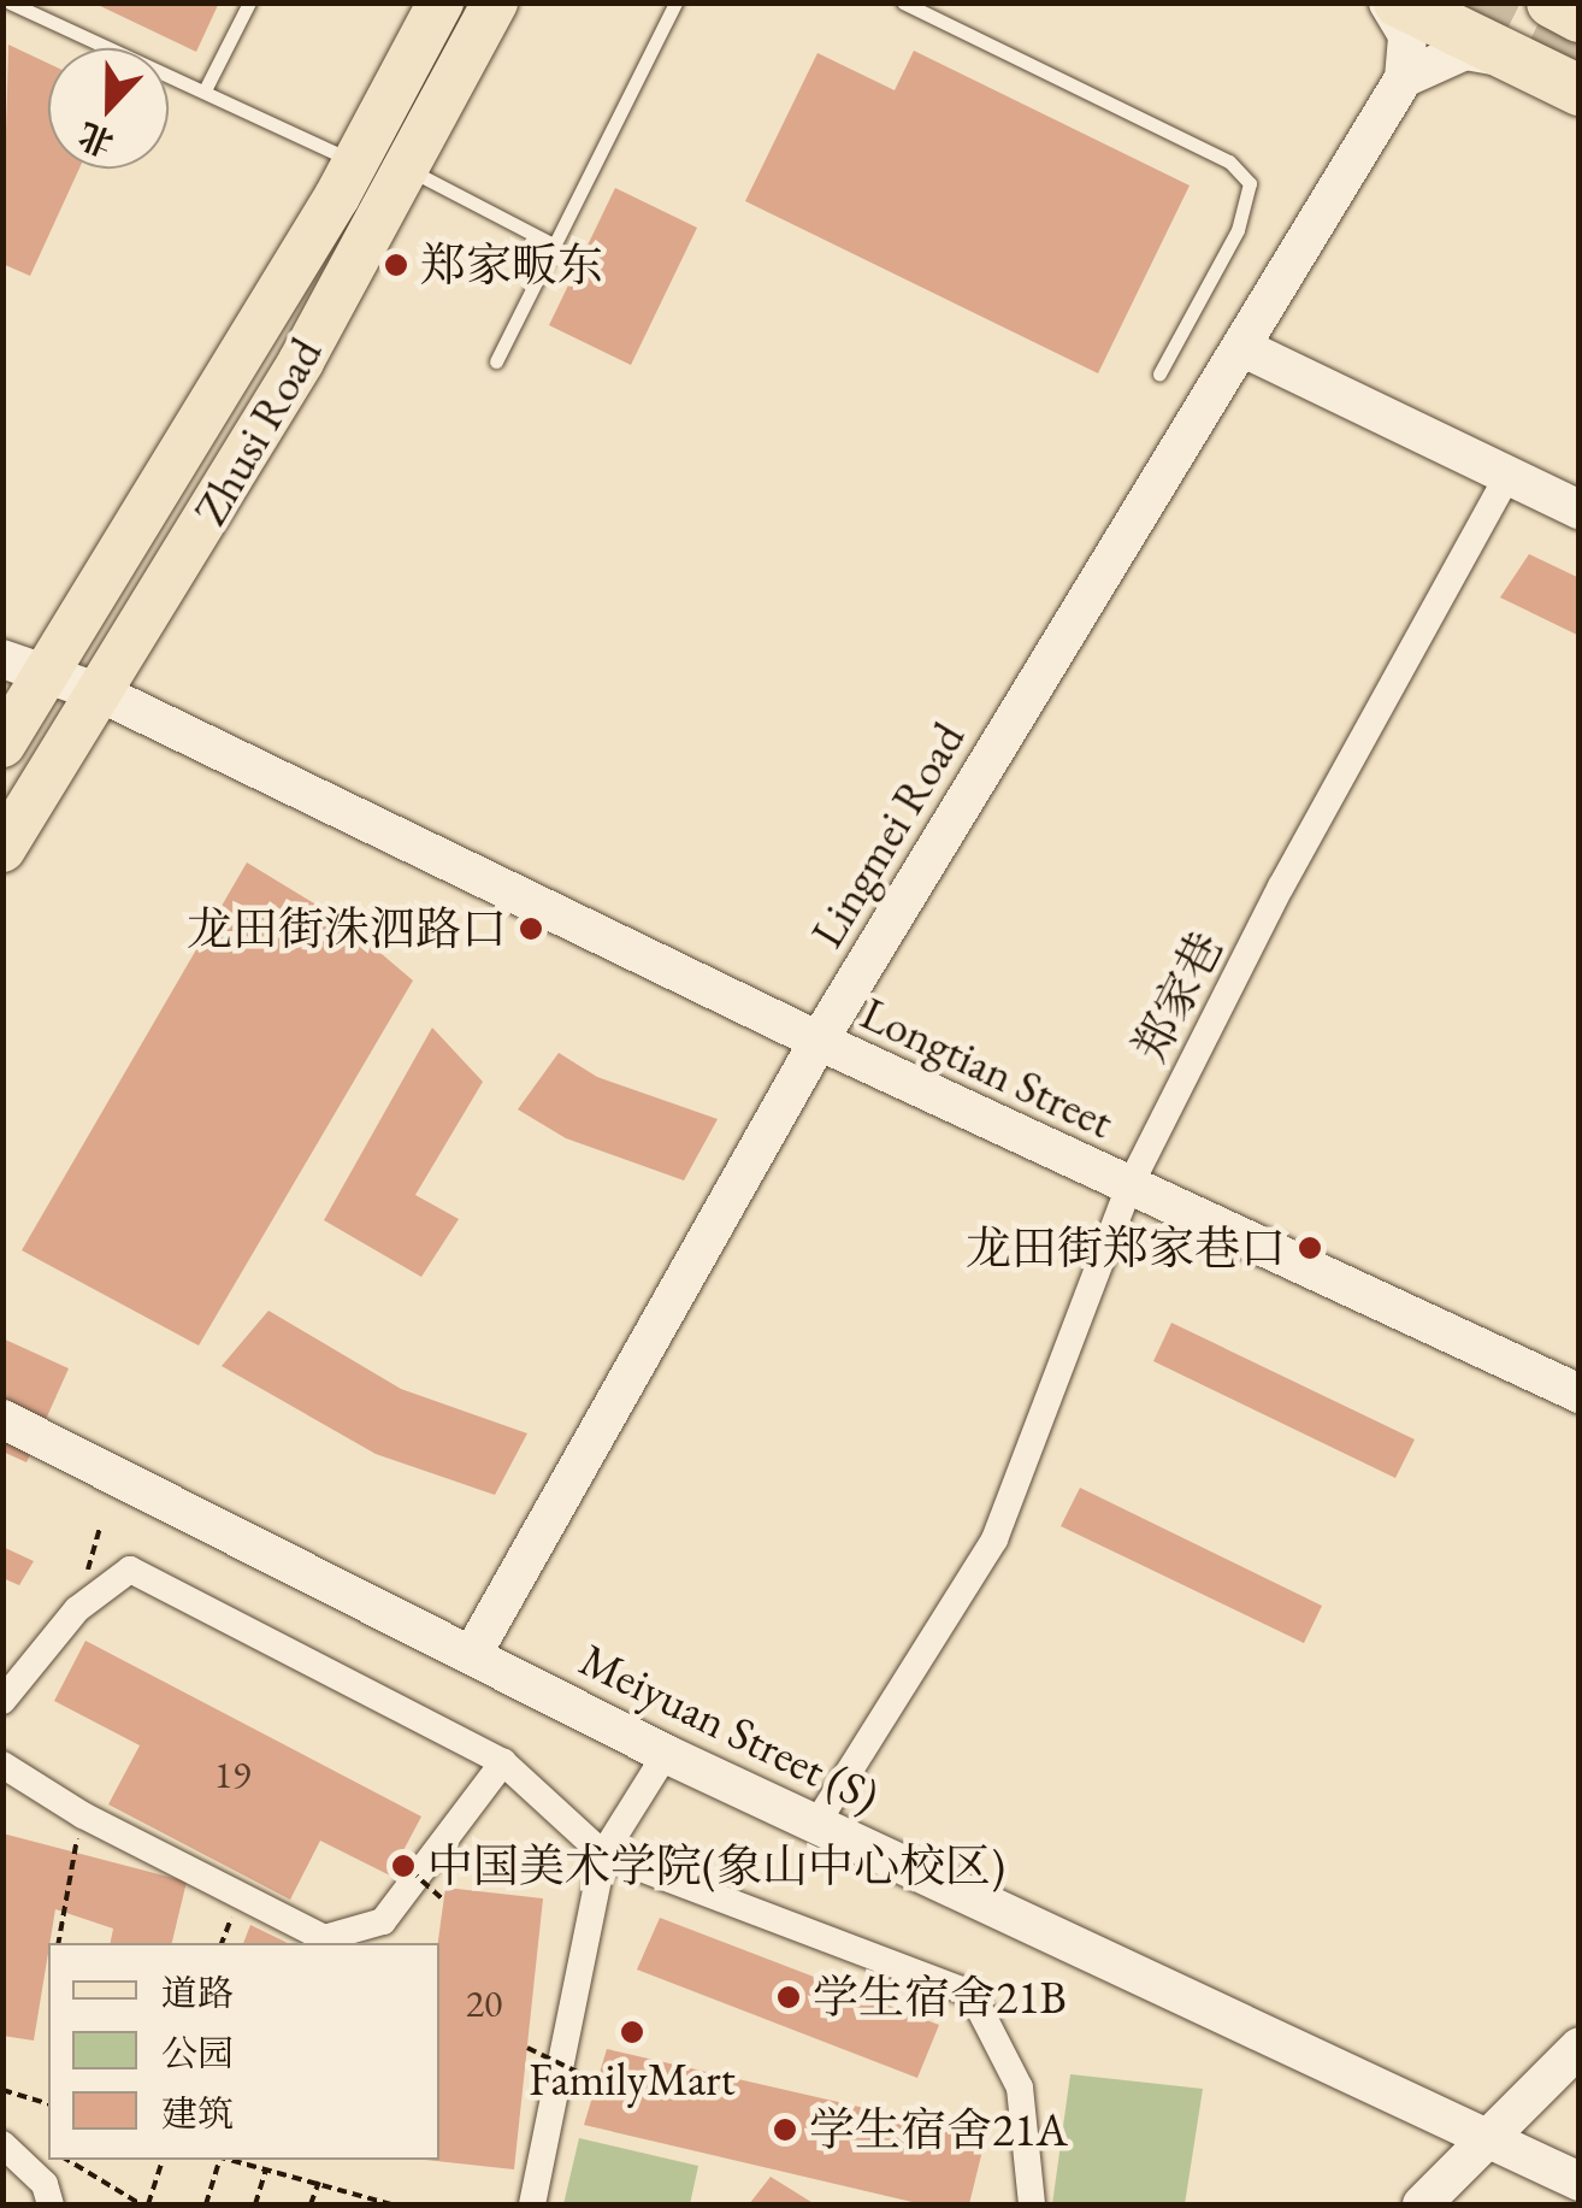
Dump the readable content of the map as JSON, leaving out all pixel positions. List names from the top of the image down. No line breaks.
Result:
{"streets":{"main road":["Zhusi Road"],"street":["Lingmei Road","郑家巷","Longtian Street","Meiyuan Street (S)"]},"crossings":[["Zhusi Road","Longtian Street"],["Lingmei Road","Longtian Street"],["Lingmei Road","Meiyuan Street (S)"],["郑家巷","Longtian Street"],["郑家巷","Meiyuan Street (S)"]],"places":["郑家畈东","龙田街洙泗路口","龙田街郑家巷口","中国美术学院(象山中心校区)","学生宿舍21B","FamilyMart","学生宿舍21A"],"house_numbers":["19","20"],"legend":["道路","公园","建筑"],"north":"bottom"}
